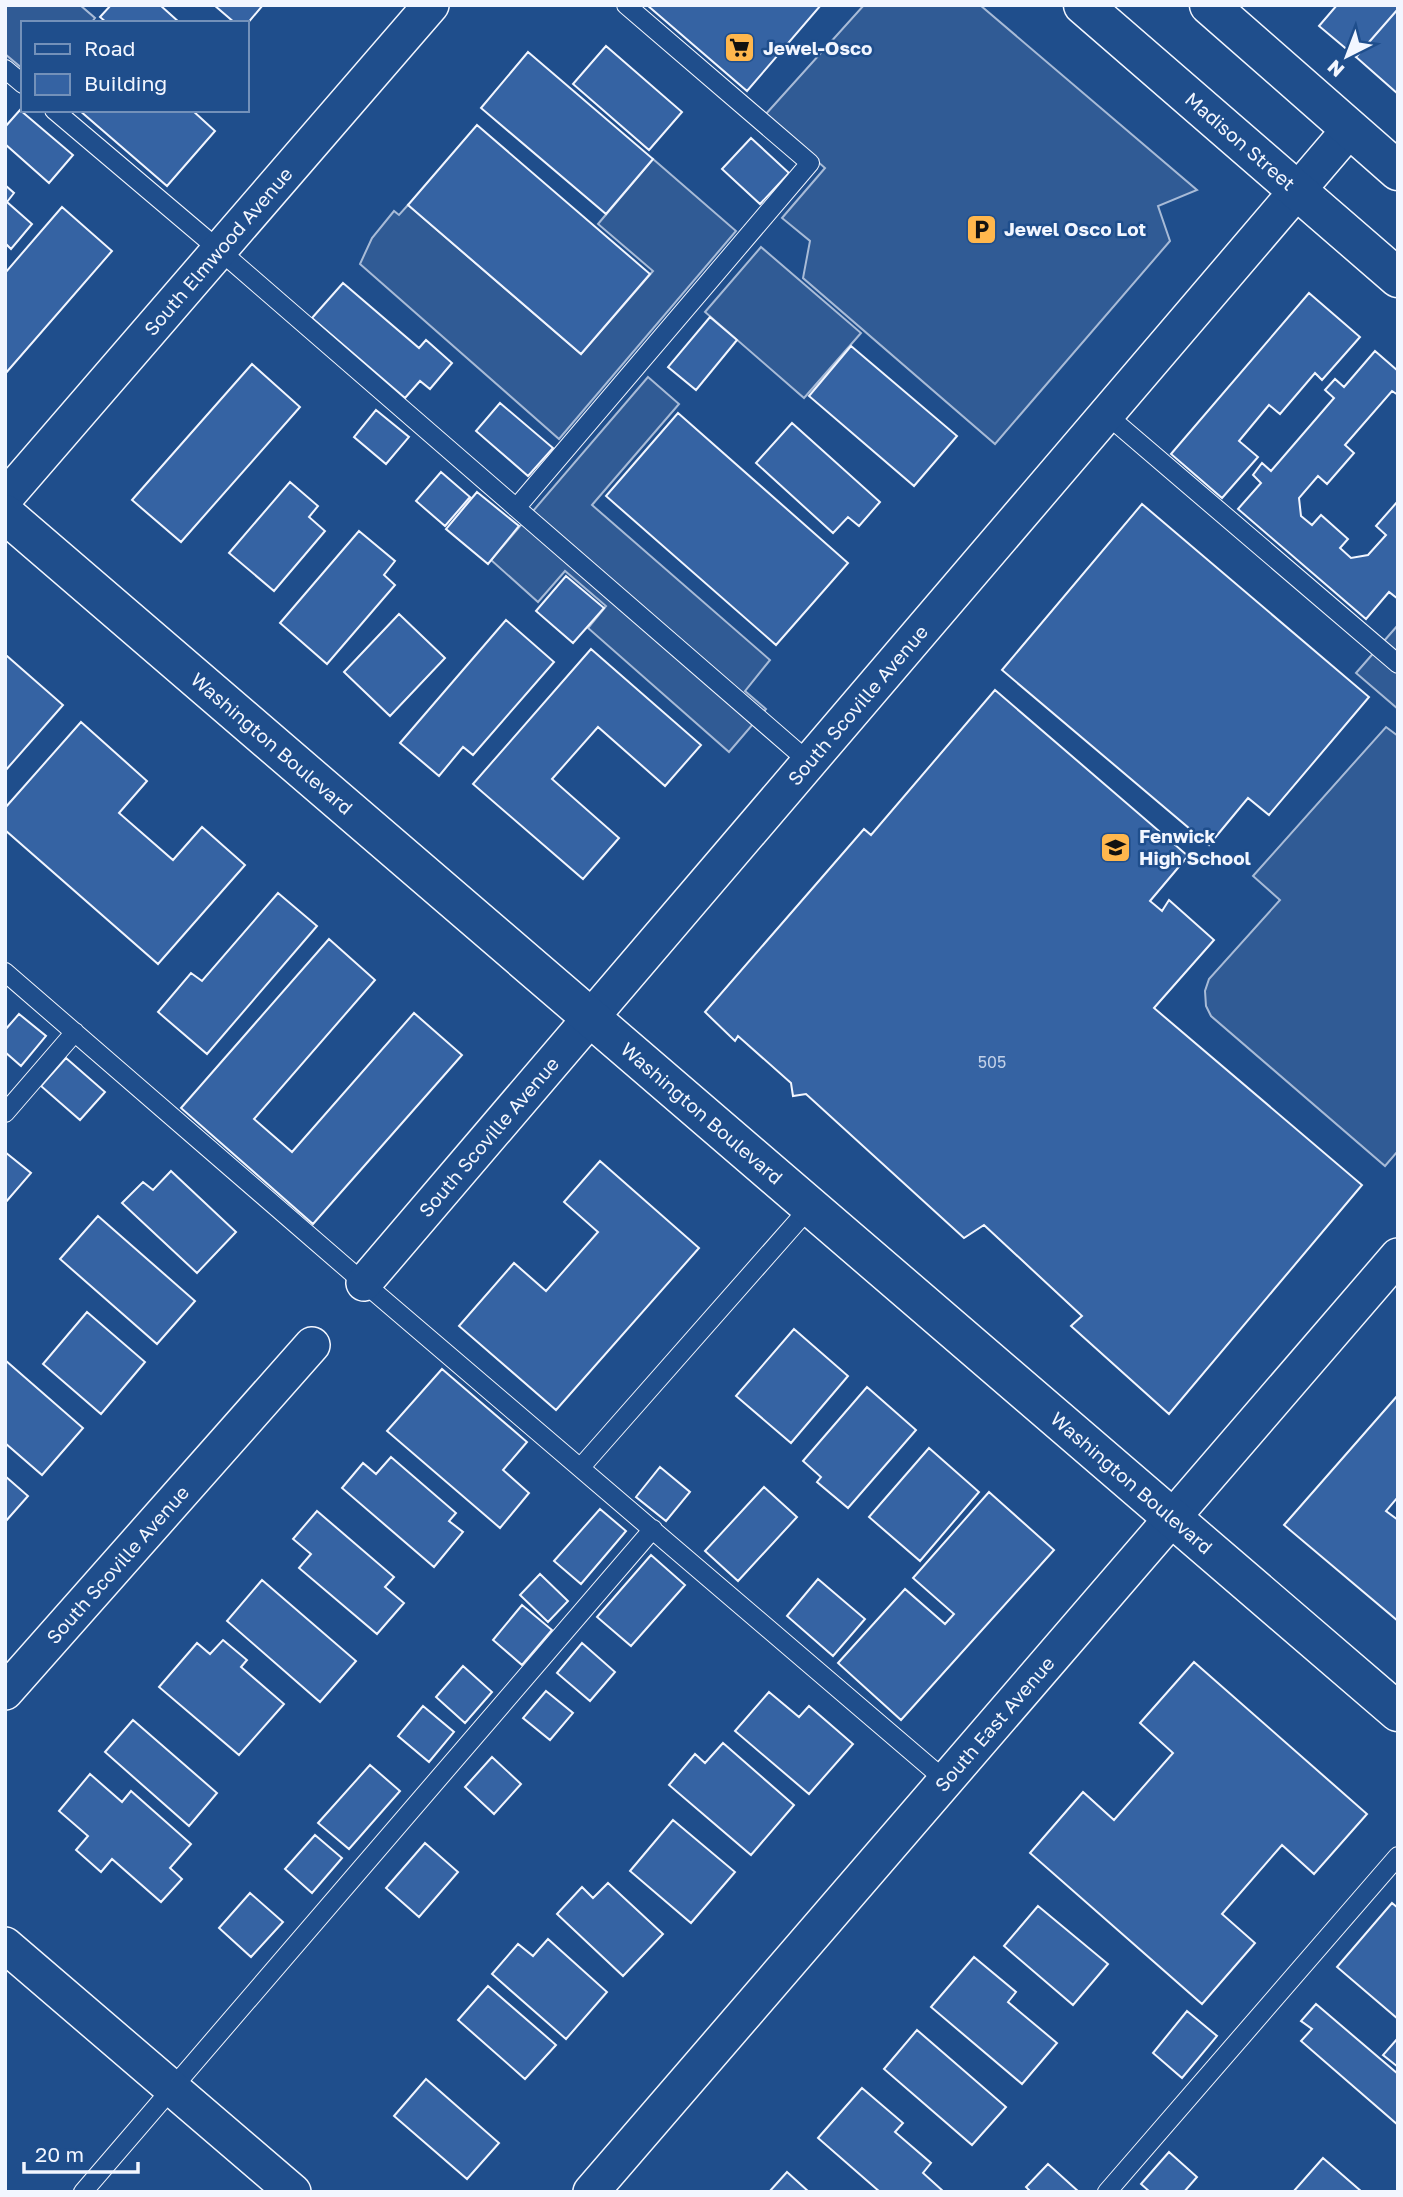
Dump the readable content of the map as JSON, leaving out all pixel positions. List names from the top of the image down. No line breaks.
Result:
{"streets":{"street":["Madison Street","South Elmwood Avenue","South Scoville Avenue","Washington Boulevard","South East Avenue"]},"crossings":[["Madison Street","South Scoville Avenue"],["South Scoville Avenue","Washington Boulevard"],["Washington Boulevard","South East Avenue"]],"places":{"supermarket":["Jewel-Osco"],"parking":["Jewel Osco Lot"],"school or university":["Fenwick High School"]},"house_numbers":["505"],"legend":["Road","Building"],"scale_bar":"20 m","north":"bottom left"}
